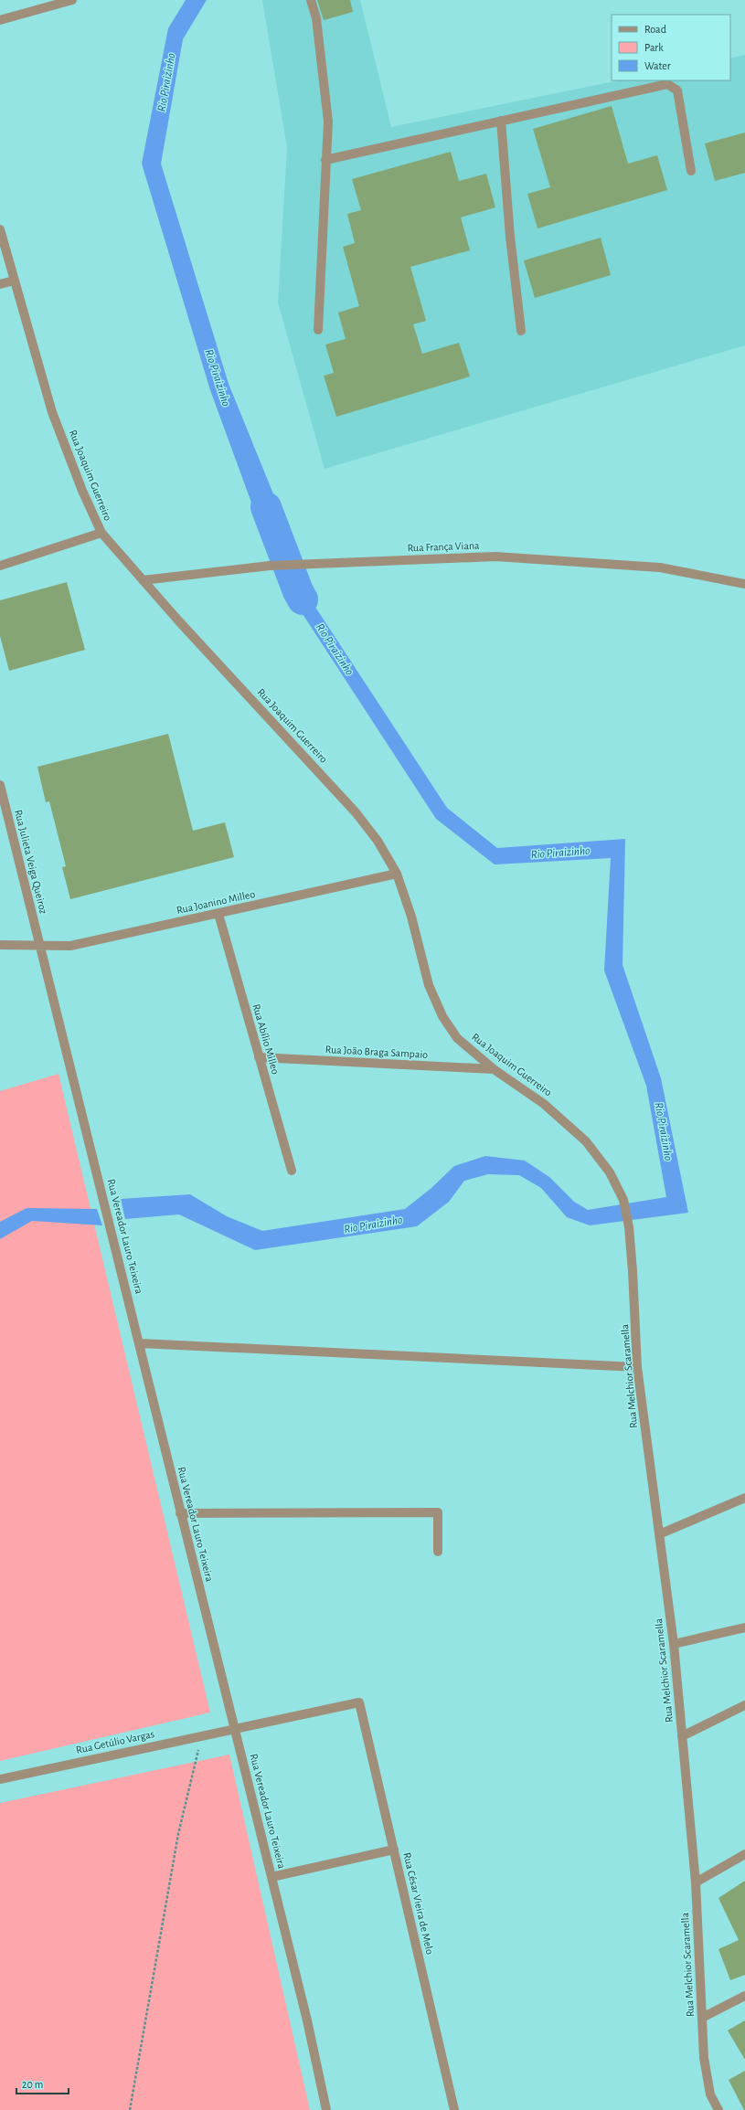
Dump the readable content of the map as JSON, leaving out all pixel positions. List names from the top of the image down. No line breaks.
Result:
{"streets":{"street":["Rua Joaquim Guerreiro","Rua França Viana","Rua Julieta Veiga Queiroz","Rua Joanino Milleo","Rua Abílio Milleo","Rua João Braga Sampaio","Rua Vereador Lauro Teixeira","Rua Melchior Scaramella","Rua Getúlio Vargas","Rua César Vieira de Melo"]},"crossings":[["Rua Joaquim Guerreiro","Rua França Viana"],["Rua Joaquim Guerreiro","Rua Joanino Milleo"],["Rua Joaquim Guerreiro","Rua João Braga Sampaio"],["Rua Joaquim Guerreiro","Rua Melchior Scaramella"],["Rua Julieta Veiga Queiroz","Rua Joanino Milleo"],["Rua Julieta Veiga Queiroz","Rua Vereador Lauro Teixeira"],["Rua Joanino Milleo","Rua Abílio Milleo"],["Rua Joanino Milleo","Rua Vereador Lauro Teixeira"],["Rua Abílio Milleo","Rua João Braga Sampaio"],["Rua Vereador Lauro Teixeira","Rua Getúlio Vargas"],["Rua Getúlio Vargas","Rua César Vieira de Melo"]],"water":["Rio Piraizinho"],"legend":["Road","Park","Water"],"scale_bar":"20 m"}
